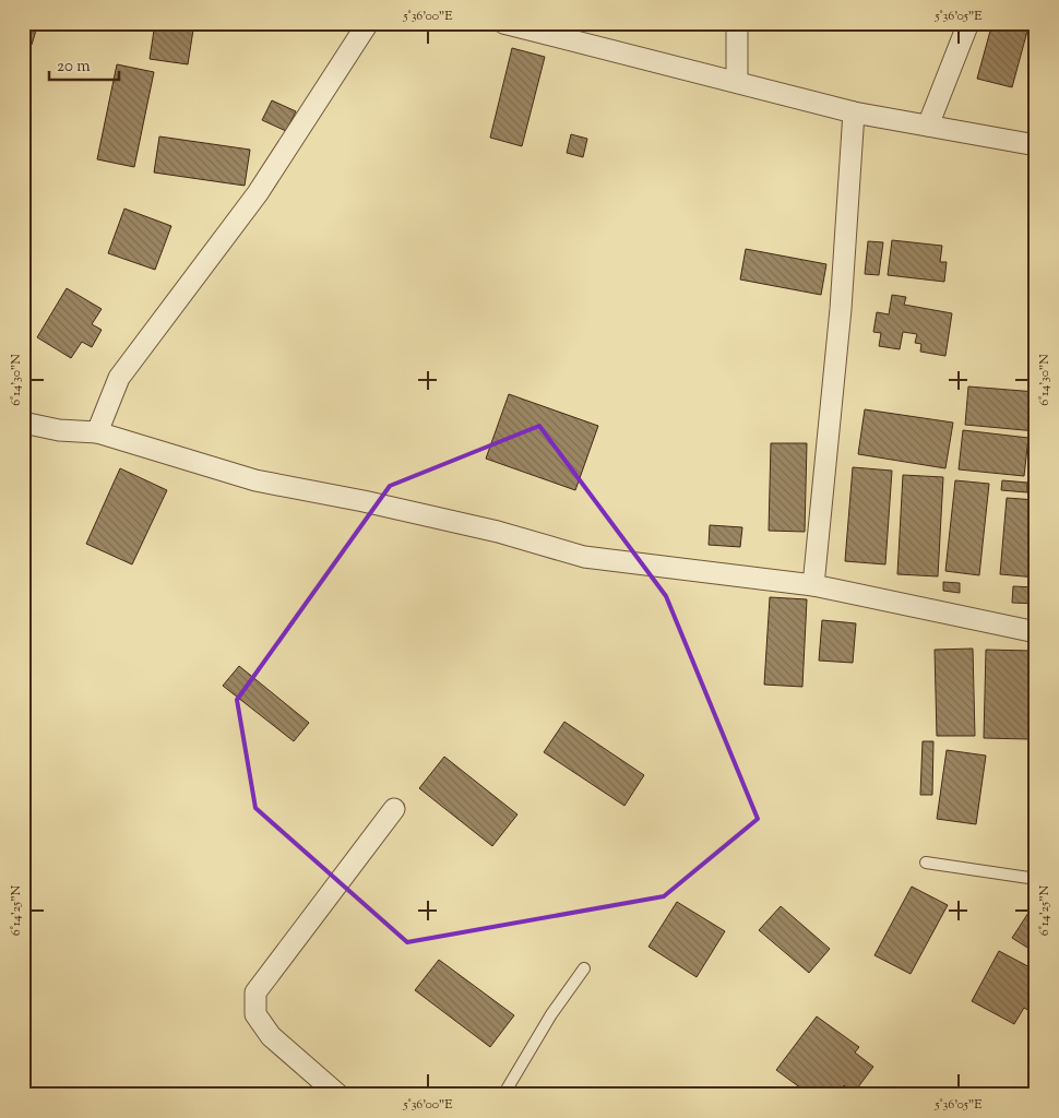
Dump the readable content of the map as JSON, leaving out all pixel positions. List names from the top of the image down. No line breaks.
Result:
{"scale_bar":"20 m","coordinates":["5°36'00\"E","5°36'05\"E","6°14'30\"N","6°14'25\"N"]}
